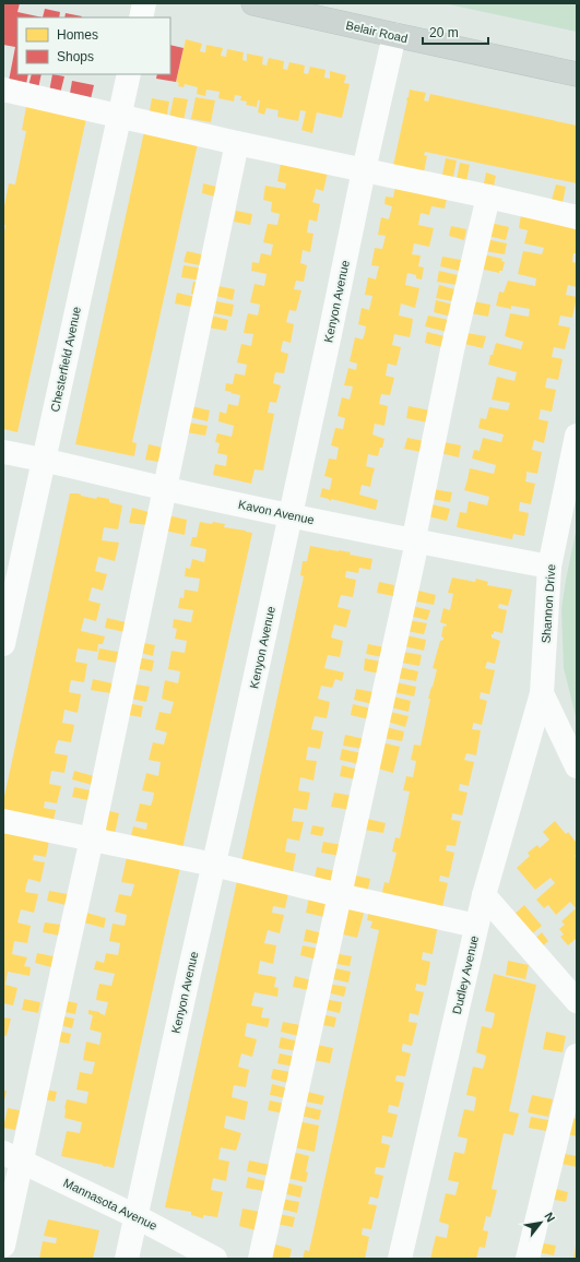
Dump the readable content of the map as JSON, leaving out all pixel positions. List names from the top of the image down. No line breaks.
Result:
{"streets":{"main road":["Belair Road"],"street":["Kenyon Avenue","Chesterfield Avenue","Kavon Avenue","Shannon Drive","Dudley Avenue","Mannasota Avenue"]},"crossings":[["Belair Road","Kenyon Avenue"],["Kenyon Avenue","Kavon Avenue"],["Kenyon Avenue","Mannasota Avenue"],["Chesterfield Avenue","Kavon Avenue"],["Kavon Avenue","Shannon Drive"],["Shannon Drive","Dudley Avenue"]],"legend":["Homes","Shops"],"scale_bar":"20 m","north":"top right"}
